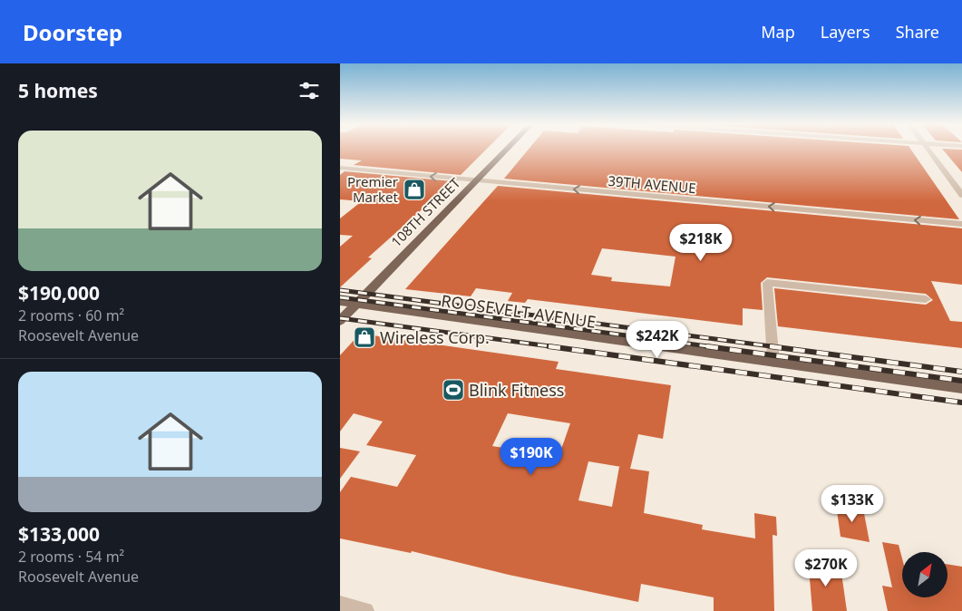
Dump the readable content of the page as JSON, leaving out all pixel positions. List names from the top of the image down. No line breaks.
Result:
{"streets":{"main road":["108TH STREET","ROOSEVELT AVENUE"],"street":["39TH AVENUE"]},"crossings":[["39TH AVENUE","108TH STREET"],["108TH STREET","ROOSEVELT AVENUE"]],"one_way":["39TH AVENUE"],"places":{"shop":["Premier Market","Wireless Corp."],"sports":["Blink Fitness"]},"north":"top right","page":{"header":"Doorstep","nav":["Map","Layers","Share"],"heading":"5 homes","list":[{"name":"$190,000","note":"2 rooms · 60 m² · Roosevelt Avenue"},{"name":"$133,000","note":"2 rooms · 54 m² · Roosevelt Avenue"}],"price":["$218K","$242K","$190K","$133K","$270K"]}}
